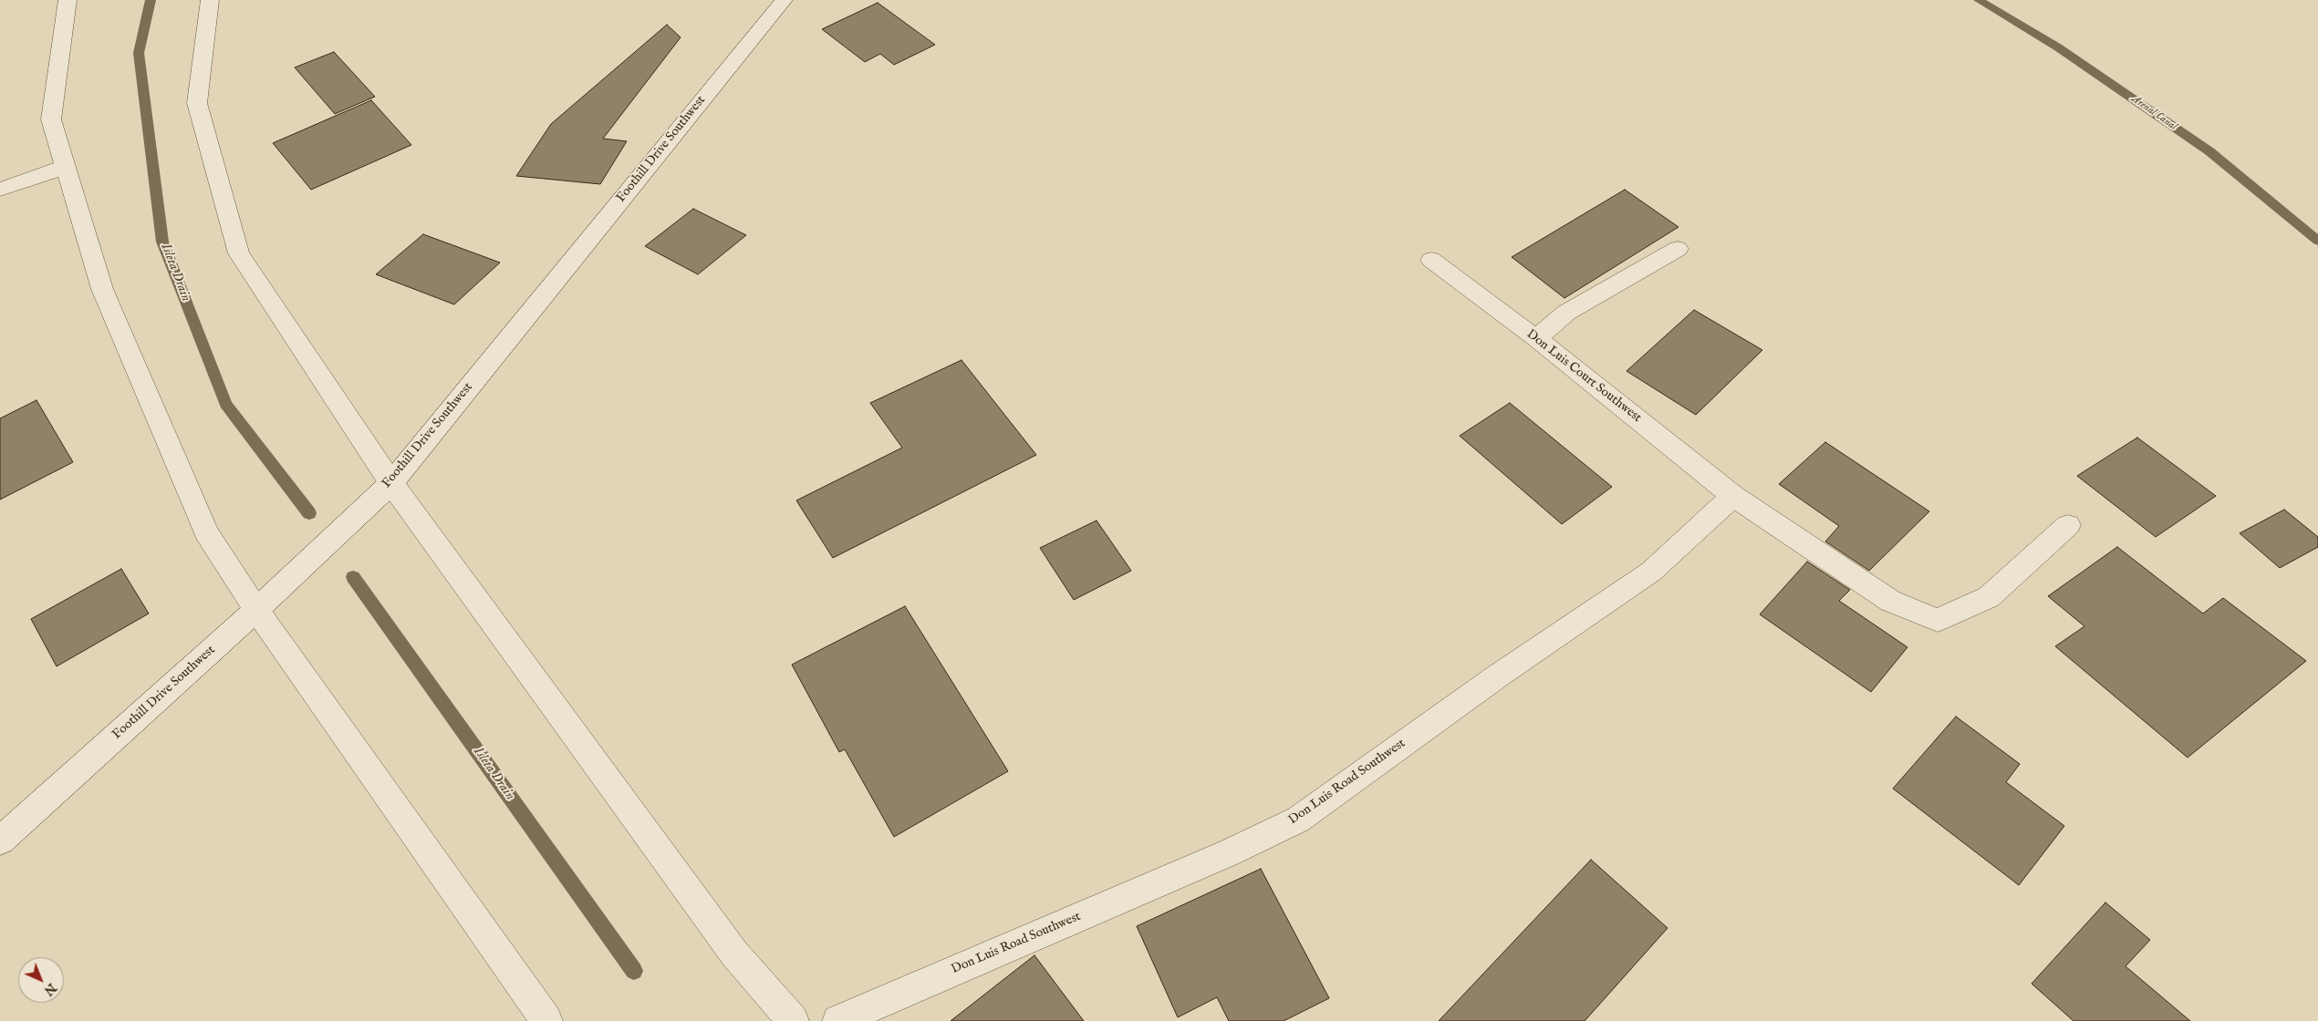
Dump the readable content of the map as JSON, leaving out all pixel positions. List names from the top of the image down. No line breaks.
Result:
{"streets":{"street":["Foothill Drive Southwest","Don Luis Court Southwest","Don Luis Road Southwest"]},"crossings":[["Don Luis Court Southwest","Don Luis Road Southwest"]],"water":["Arenal Canal","Isleta Drain"],"north":"bottom right"}
